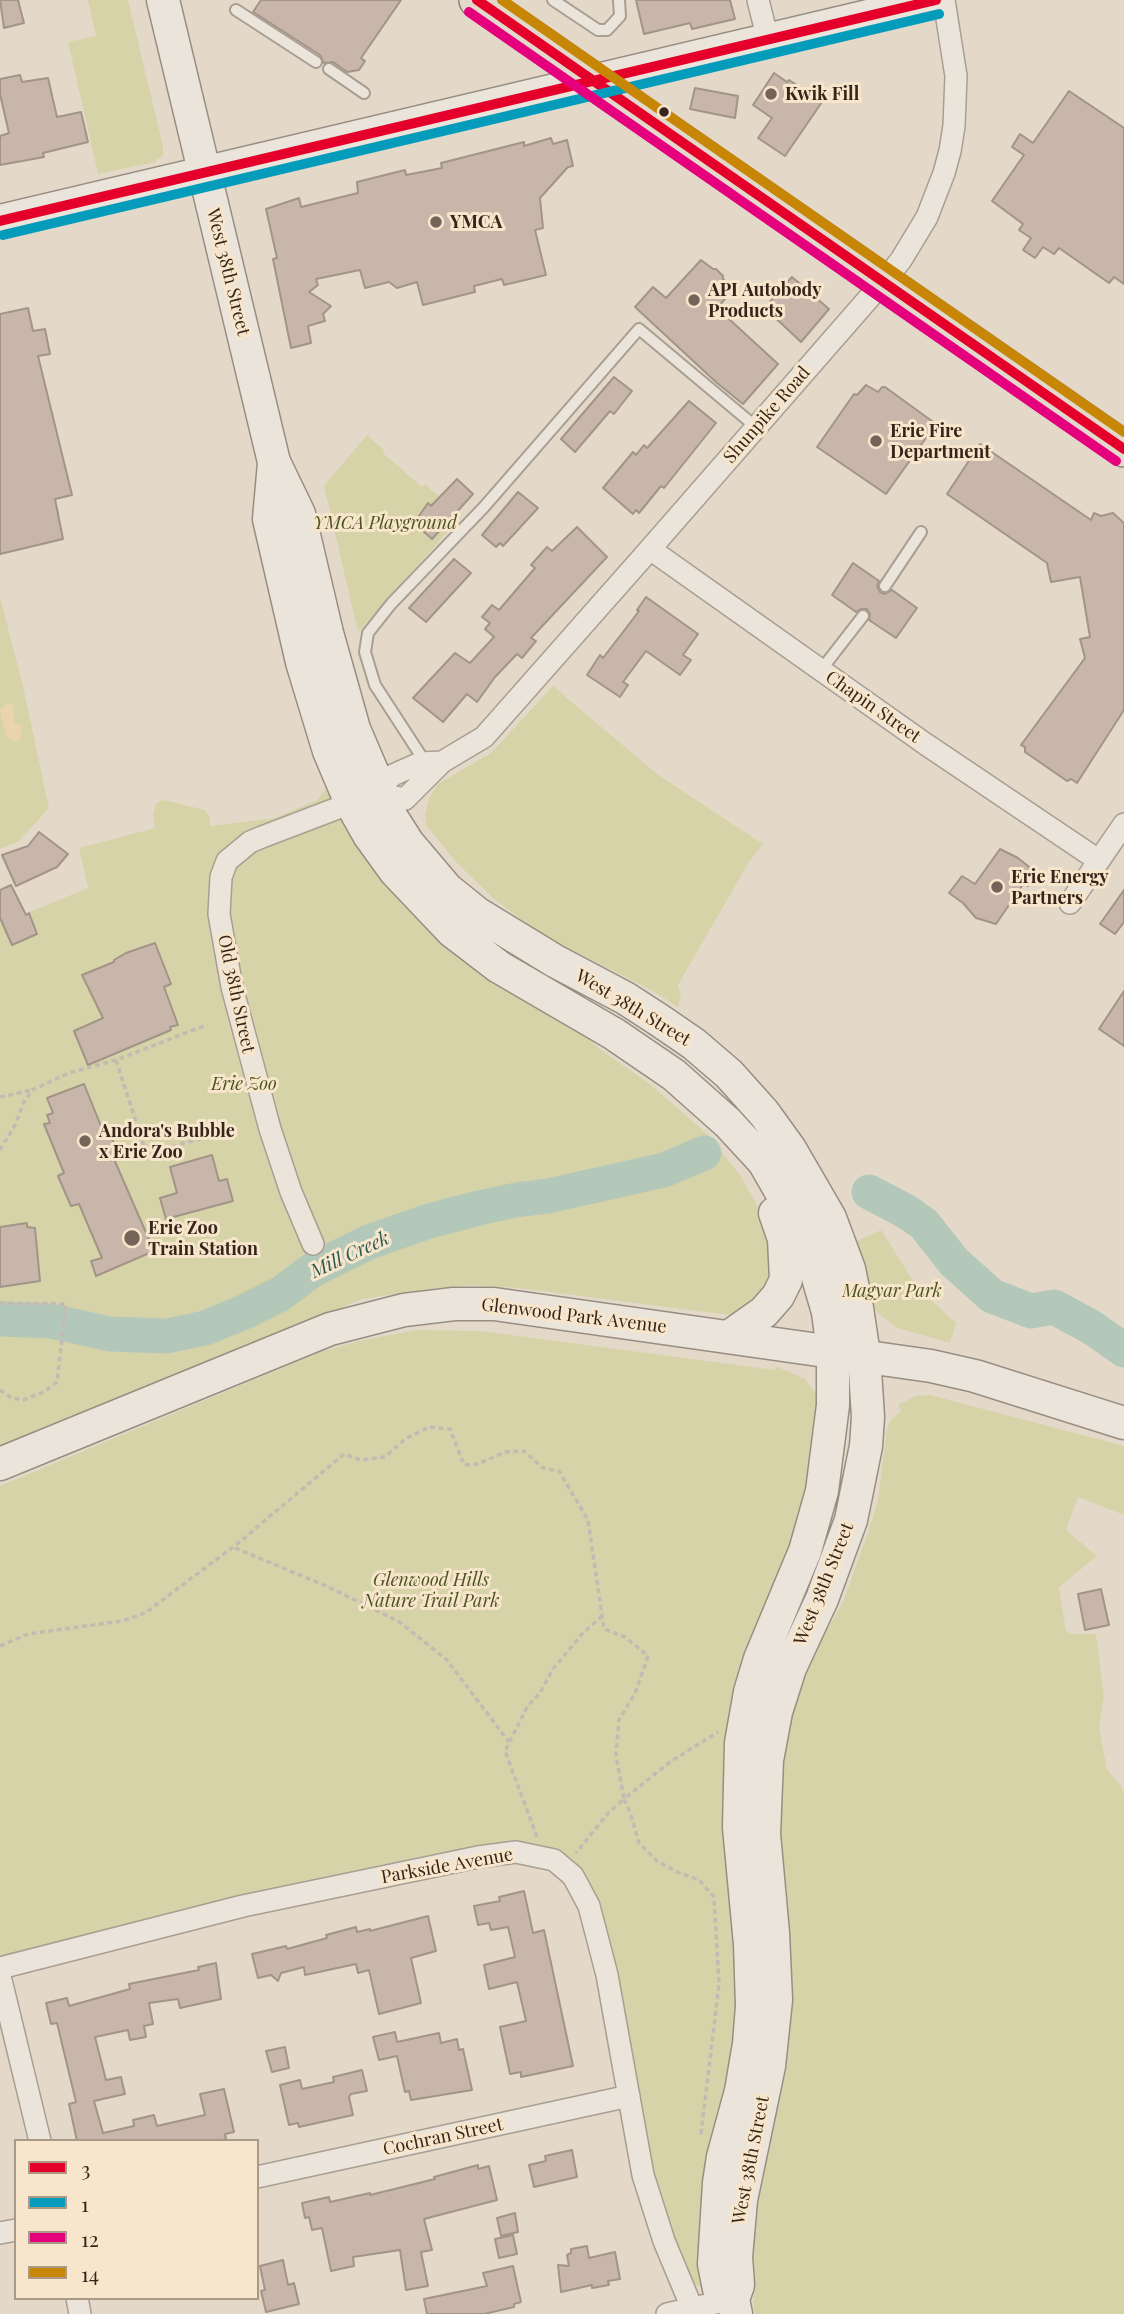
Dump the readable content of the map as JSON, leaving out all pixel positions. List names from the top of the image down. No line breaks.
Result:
{"streets":{"main road":["West 38th Street","Glenwood Park Avenue"],"street":["Shunpike Road","Chapin Street","Old 38th Street","Parkside Avenue","Cochran Street"]},"crossings":[["West 38th Street","Shunpike Road"],["West 38th Street","Glenwood Park Avenue"],["Shunpike Road","Chapin Street"],["Shunpike Road","Old 38th Street"]],"water":["Mill Creek"],"parks":["YMCA Playground","Erie Zoo","Magyar Park","Glenwood Hills Nature Trail Park"],"places":["Kwik Fill","YMCA","API Autobody Products","Erie Fire Department","Erie Energy Partners","Andora's Bubble x Erie Zoo","Erie Zoo Train Station"],"lines":["transit line 3","transit line 14","transit line 12","transit line 1"],"legend":["3","1","12","14"]}
